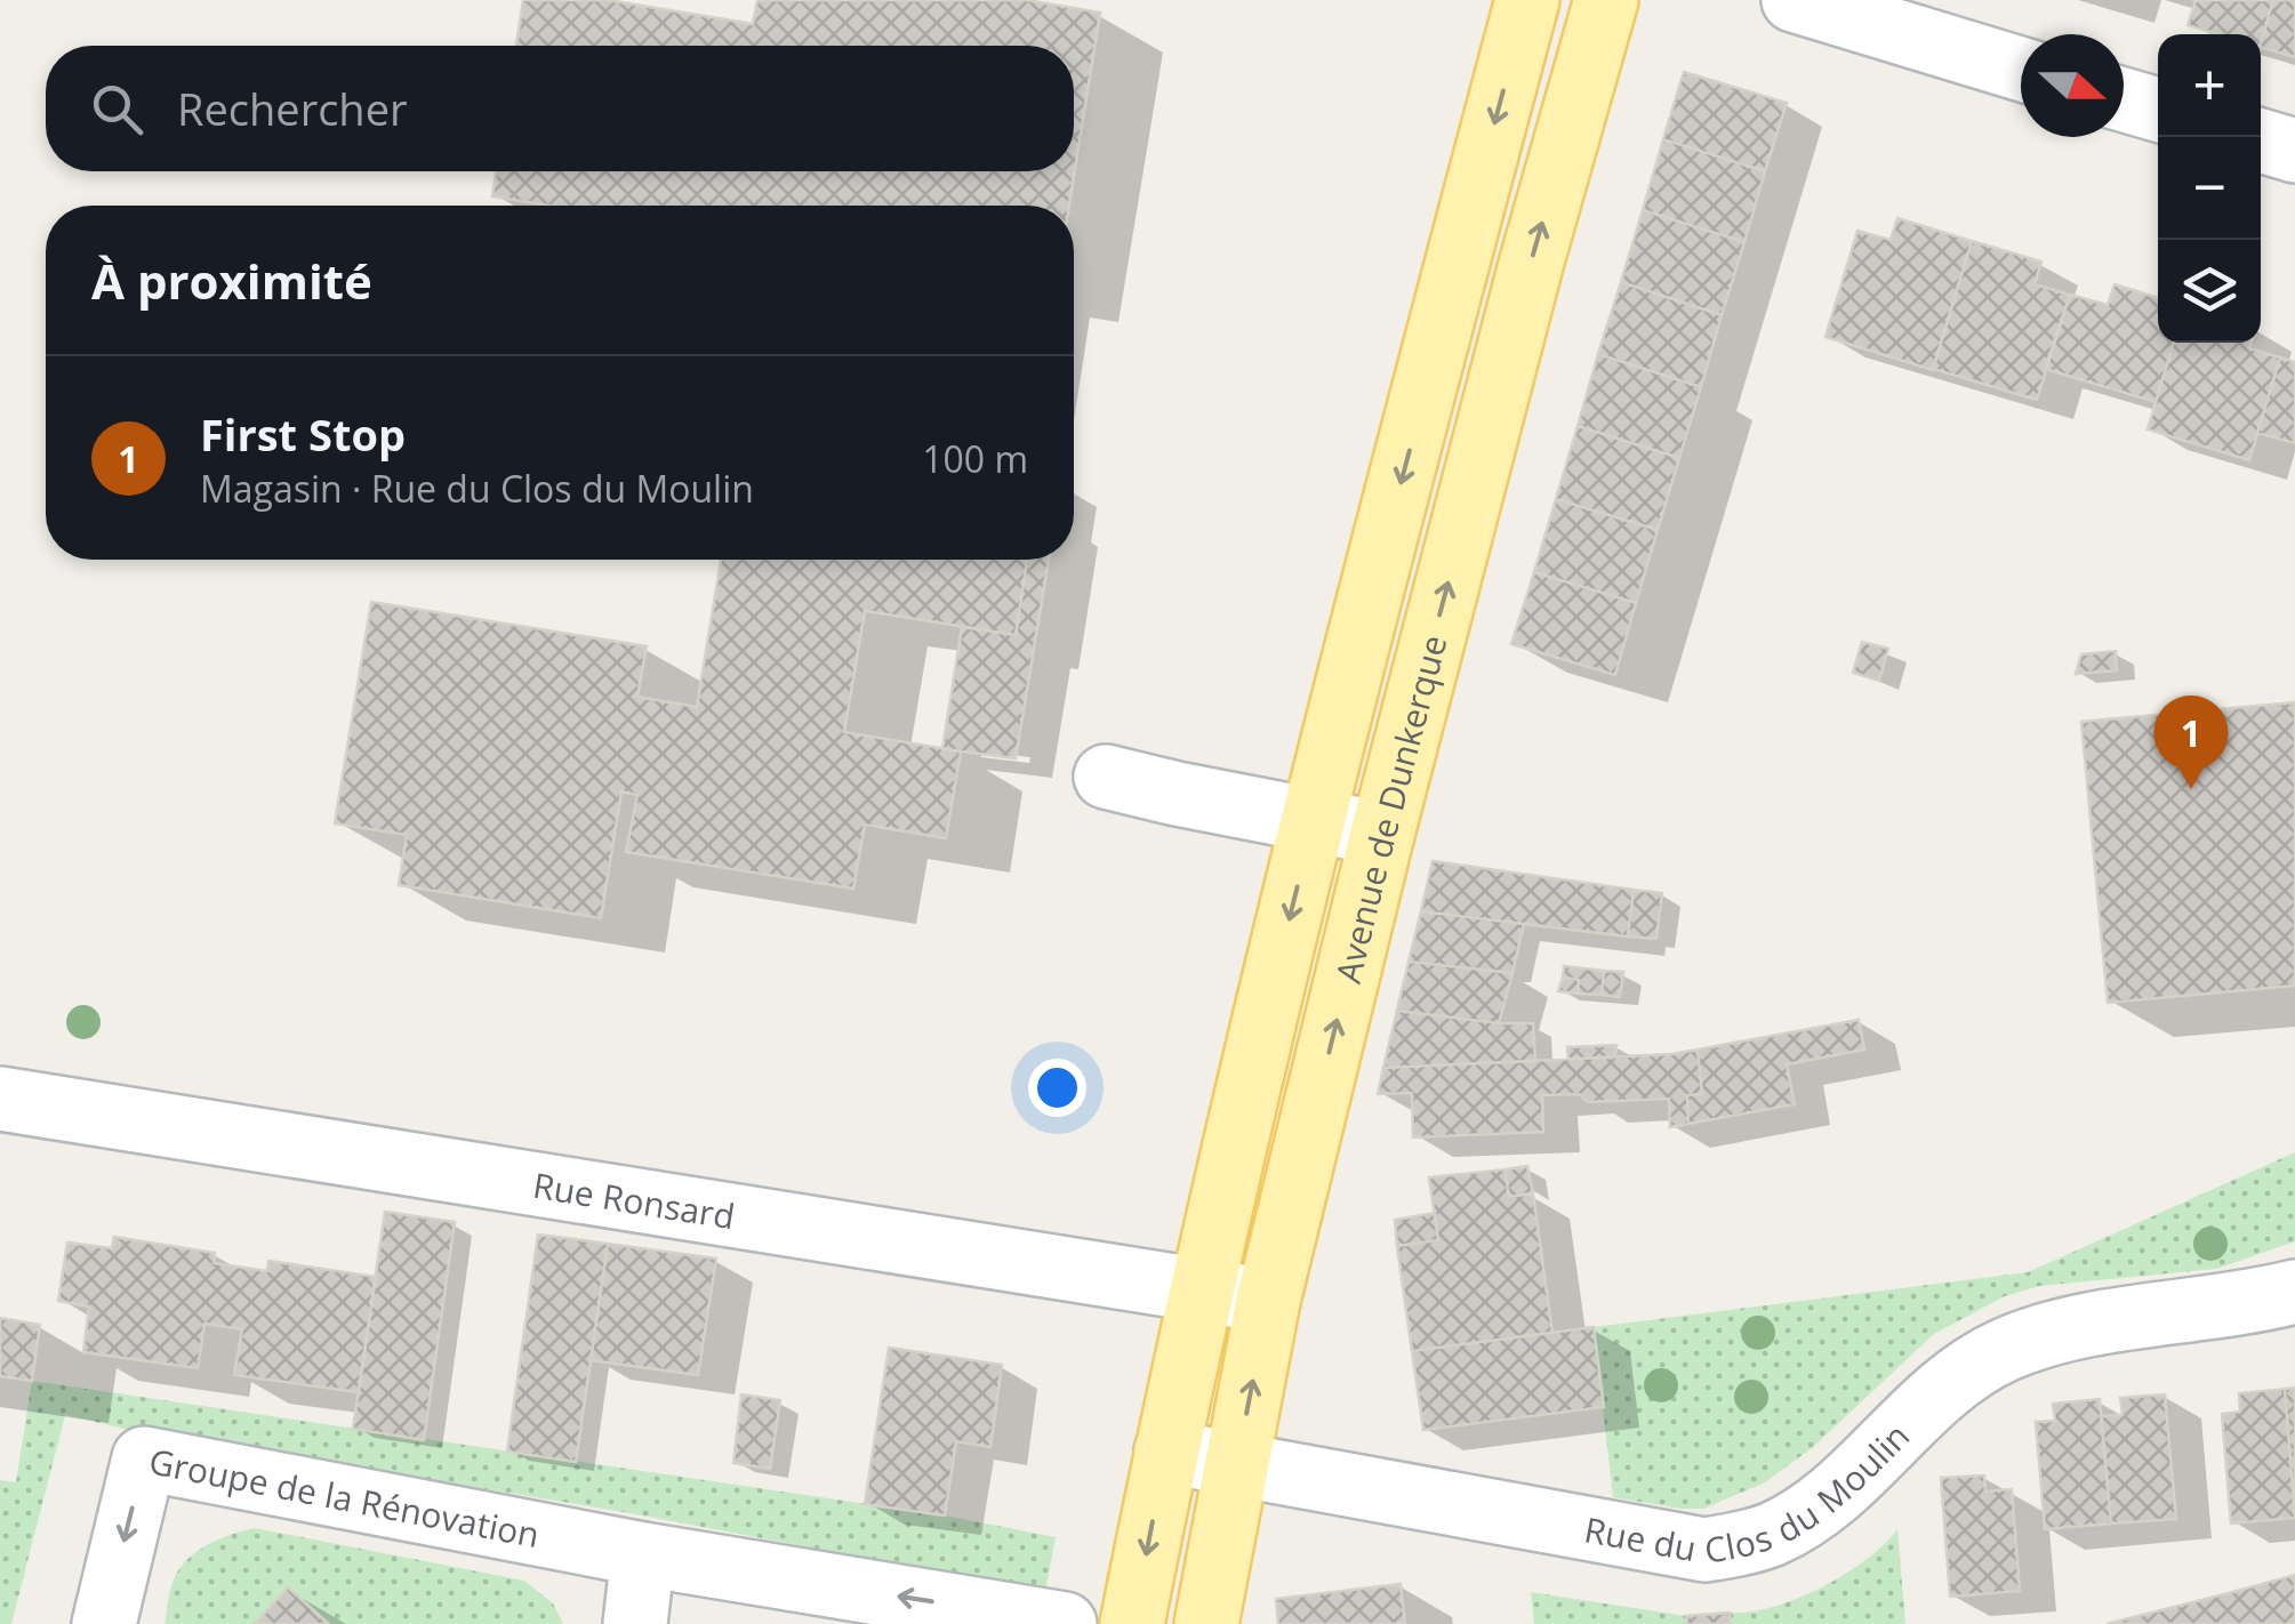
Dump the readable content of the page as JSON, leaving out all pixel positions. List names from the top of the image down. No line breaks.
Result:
{"streets":{"main road":["Avenue de Dunkerque"],"street":["Rue Ronsard","Rue du Clos du Moulin","Groupe de la Rénovation"]},"crossings":[["Avenue de Dunkerque","Rue Ronsard"],["Avenue de Dunkerque","Rue du Clos du Moulin"]],"one_way":["Groupe de la Rénovation"],"north":"right","page":{"map_buttons":["+","−"],"search":"Rechercher","heading":"À proximité","list":[{"mark":"1","name":"First Stop","note":"Magasin · Rue du Clos du Moulin","value":"100 m"}],"pins":"1"}}
